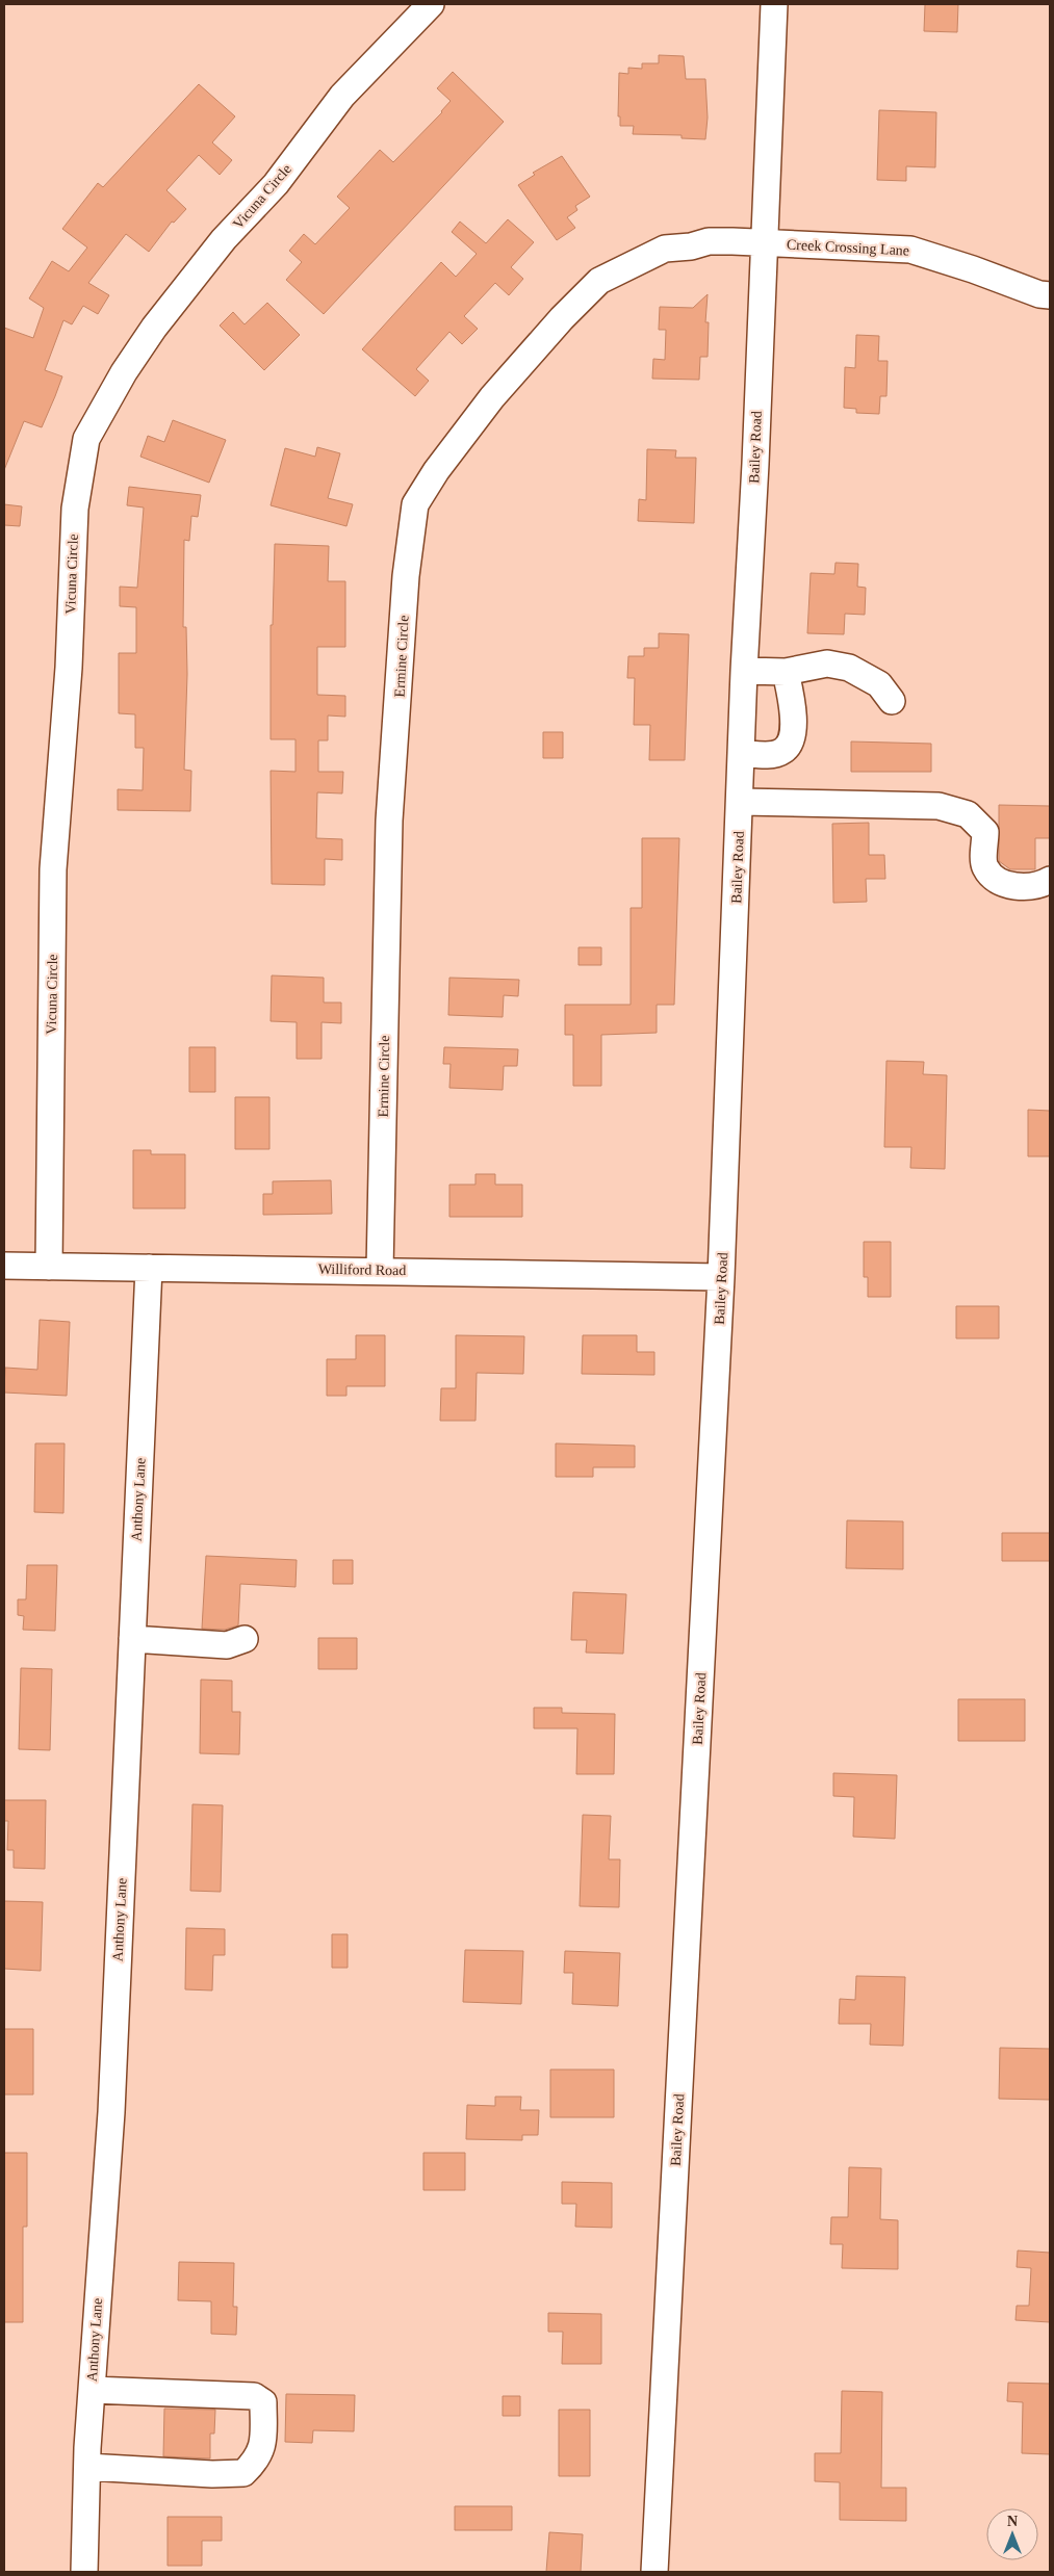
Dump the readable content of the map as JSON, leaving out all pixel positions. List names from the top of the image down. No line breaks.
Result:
{"streets":{"street":["Vicuna Circle","Creek Crossing Lane","Bailey Road","Ermine Circle","Williford Road","Anthony Lane"]},"crossings":[["Vicuna Circle","Williford Road"],["Creek Crossing Lane","Bailey Road"],["Creek Crossing Lane","Ermine Circle"],["Bailey Road","Ermine Circle"],["Bailey Road","Williford Road"],["Ermine Circle","Williford Road"],["Williford Road","Anthony Lane"]],"north":"top"}
